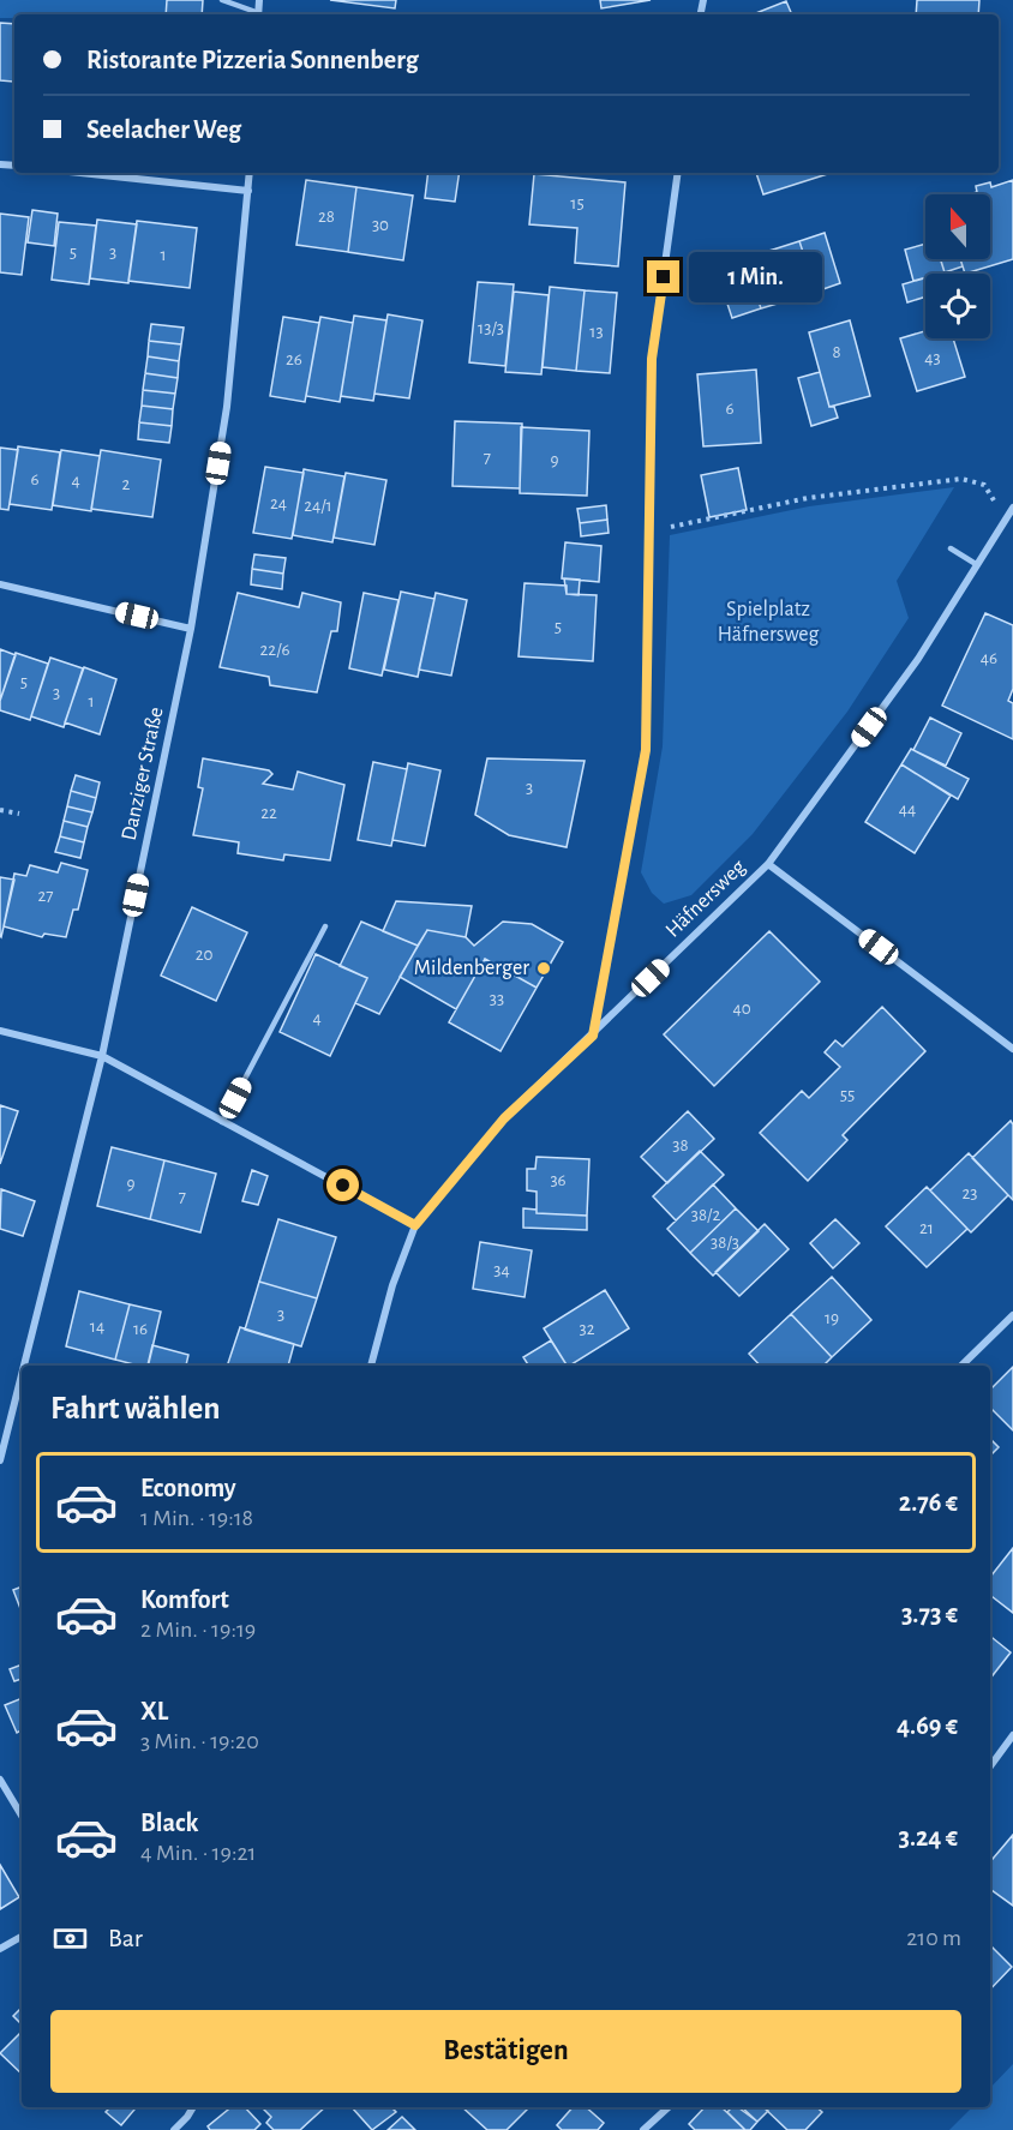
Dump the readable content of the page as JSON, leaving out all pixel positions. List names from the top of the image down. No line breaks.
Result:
{"streets":{"street":["Danziger Straße","Häfnersweg"]},"parks":["Spielplatz Häfnersweg"],"places":["Mildenberger"],"house_numbers":["15","28","30","5","3","1","13/3","13","8","43","26","6","7","9","6","4","2","24","24/1","5","22/6","46","5","3","1","3","44","22","27","20","33","40","4","55","38","36","9","23","7","38/2","21","38/3","34","3","19","14","16","32"],"north":"top","page":{"banner":["Ristorante Pizzeria Sonnenberg","Seelacher Weg"],"bubble":"1 Min.","heading":"Fahrt wählen","list":[{"name":"Economy","note":"1 Min. · 19:18","value":"2.76 €"},{"name":"Komfort","note":"2 Min. · 19:19","value":"3.73 €"},{"name":"XL","note":"3 Min. · 19:20","value":"4.69 €"},{"name":"Black","note":"4 Min. · 19:21","value":"3.24 €"}],"pay":["Bar","210 m"],"buttons":"Bestätigen"}}
